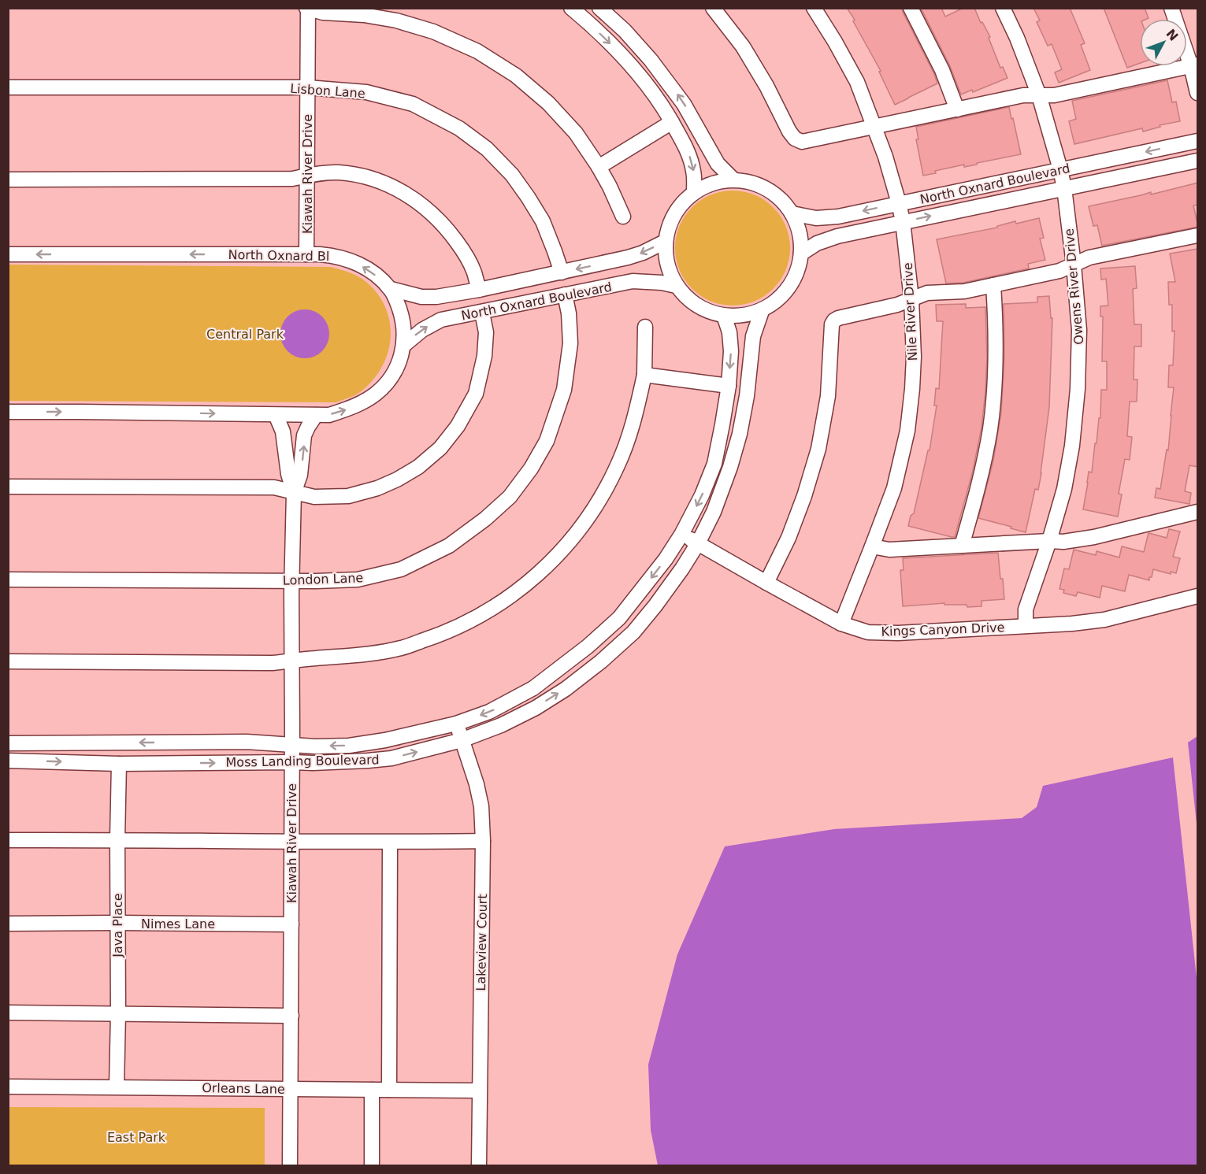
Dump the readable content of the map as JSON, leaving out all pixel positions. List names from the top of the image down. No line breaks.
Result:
{"streets":{"street":["Lisbon Lane","Kiawah River Drive","North Oxnard Boulevard","North Oxnard Bl","Owens River Drive","Nile River Drive","London Lane","Kings Canyon Drive","Moss Landing Boulevard","Nimes Lane","Java Place","Lakeview Court","Orleans Lane"]},"crossings":[["Lisbon Lane","Kiawah River Drive"],["Lisbon Lane","North Oxnard Boulevard"],["Kiawah River Drive","North Oxnard Bl"],["Kiawah River Drive","London Lane"],["Kiawah River Drive","Moss Landing Boulevard"],["Kiawah River Drive","Nimes Lane"],["Kiawah River Drive","Orleans Lane"],["North Oxnard Boulevard","North Oxnard Bl"],["North Oxnard Boulevard","Owens River Drive"],["North Oxnard Boulevard","Nile River Drive"],["North Oxnard Boulevard","London Lane"],["North Oxnard Boulevard","Moss Landing Boulevard"],["Owens River Drive","Kings Canyon Drive"],["Nile River Drive","Kings Canyon Drive"],["Kings Canyon Drive","Moss Landing Boulevard"],["Moss Landing Boulevard","Java Place"],["Moss Landing Boulevard","Lakeview Court"],["Nimes Lane","Java Place"],["Java Place","Orleans Lane"],["Lakeview Court","Orleans Lane"]],"parks":["Central Park","East Park"],"north":"top right"}
